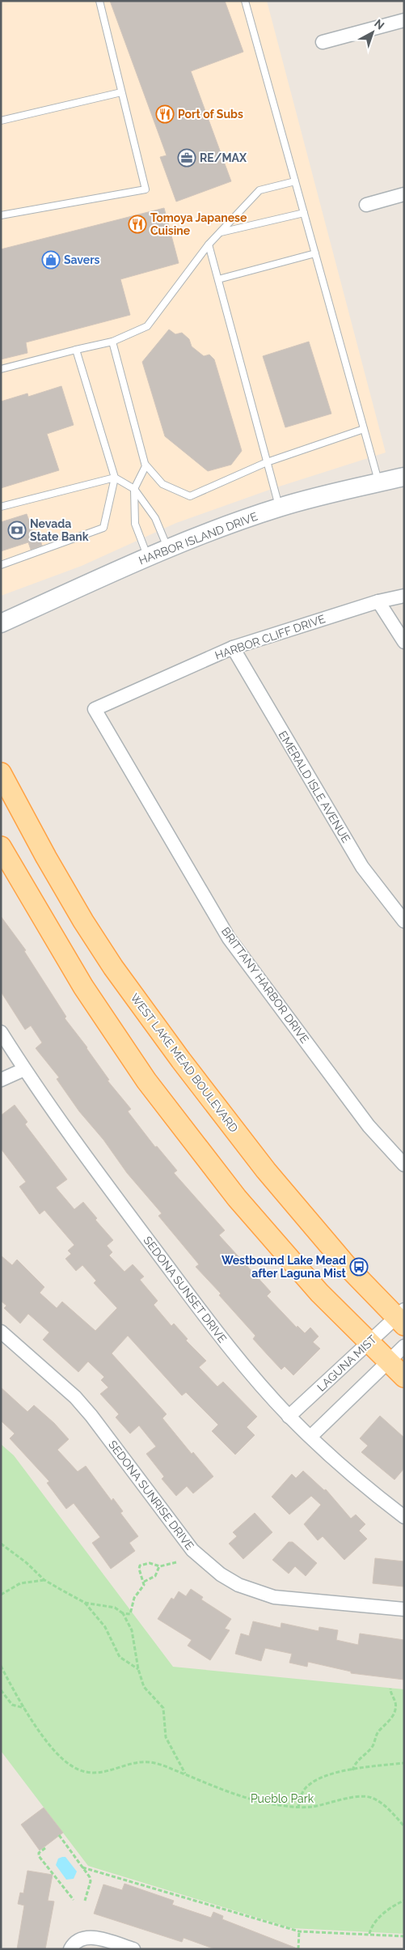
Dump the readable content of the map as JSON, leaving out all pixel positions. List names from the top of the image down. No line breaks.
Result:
{"streets":{"main road":["WEST LAKE MEAD BOULEVARD"],"street":["HARBOR ISLAND DRIVE","HARBOR CLIFF DRIVE","EMERALD ISLE AVENUE","BRITTANY HARBOR DRIVE","SEDONA SUNSET DRIVE","LAGUNA MIST","SEDONA SUNRISE DRIVE"]},"crossings":[["HARBOR CLIFF DRIVE","EMERALD ISLE AVENUE"],["HARBOR CLIFF DRIVE","BRITTANY HARBOR DRIVE"],["WEST LAKE MEAD BOULEVARD","LAGUNA MIST"],["SEDONA SUNSET DRIVE","LAGUNA MIST"]],"parks":["Pueblo Park"],"places":{"restaurant":["Port of Subs","Tomoya Japanese Cuisine"],"office":["RE/MAX"],"shop":["Savers"],"bank":["Nevada State Bank"],"bus stop":["Westbound Lake Mead after Laguna Mist"]},"north":"top right"}
